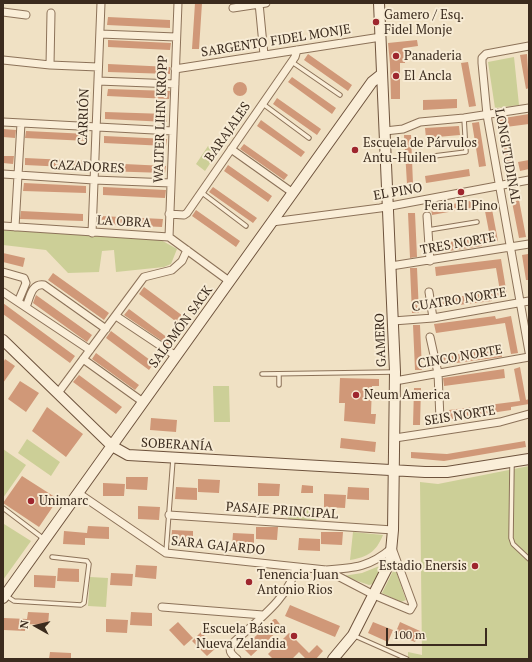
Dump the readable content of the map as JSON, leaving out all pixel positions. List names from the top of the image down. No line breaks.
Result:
{"streets":{"street":["SARGENTO FIDEL MONJE","CARRIÓN","WALTER LIHN KROPP","BARAJALES","LONGITUDINAL","CAZADORES","EL PINO","LA OBRA","TRES NORTE","CUATRO NORTE","SALOMÓN SACK","GAMERO","CINCO NORTE","SEIS NORTE","SOBERANÍA","PASAJE PRINCIPAL","SARA GAJARDO"]},"crossings":[["SARGENTO FIDEL MONJE","WALTER LIHN KROPP"],["SARGENTO FIDEL MONJE","BARAJALES"],["SARGENTO FIDEL MONJE","GAMERO"],["CARRIÓN","CAZADORES"],["CARRIÓN","LA OBRA"],["WALTER LIHN KROPP","BARAJALES"],["WALTER LIHN KROPP","CAZADORES"],["WALTER LIHN KROPP","LA OBRA"],["LONGITUDINAL","EL PINO"],["LONGITUDINAL","TRES NORTE"],["LONGITUDINAL","CUATRO NORTE"],["EL PINO","SALOMÓN SACK"],["EL PINO","GAMERO"],["LA OBRA","SALOMÓN SACK"],["TRES NORTE","GAMERO"],["CUATRO NORTE","GAMERO"],["SALOMÓN SACK","GAMERO"],["SALOMÓN SACK","SOBERANÍA"],["SALOMÓN SACK","SARA GAJARDO"],["GAMERO","CINCO NORTE"],["GAMERO","SEIS NORTE"],["GAMERO","SOBERANÍA"],["GAMERO","PASAJE PRINCIPAL"],["GAMERO","SARA GAJARDO"]],"places":["Gamero / Esq. Fidel Monje","Panaderia","El Ancla","Escuela de Párvulos Antu-Huilen","Feria El Pino","Neum America","Unimarc","Estadio Enersis","Tenencia Juan Antonio Rios","Escuela Básica Nueva Zelandia"],"scale_bar":"100 m","north":"left"}
